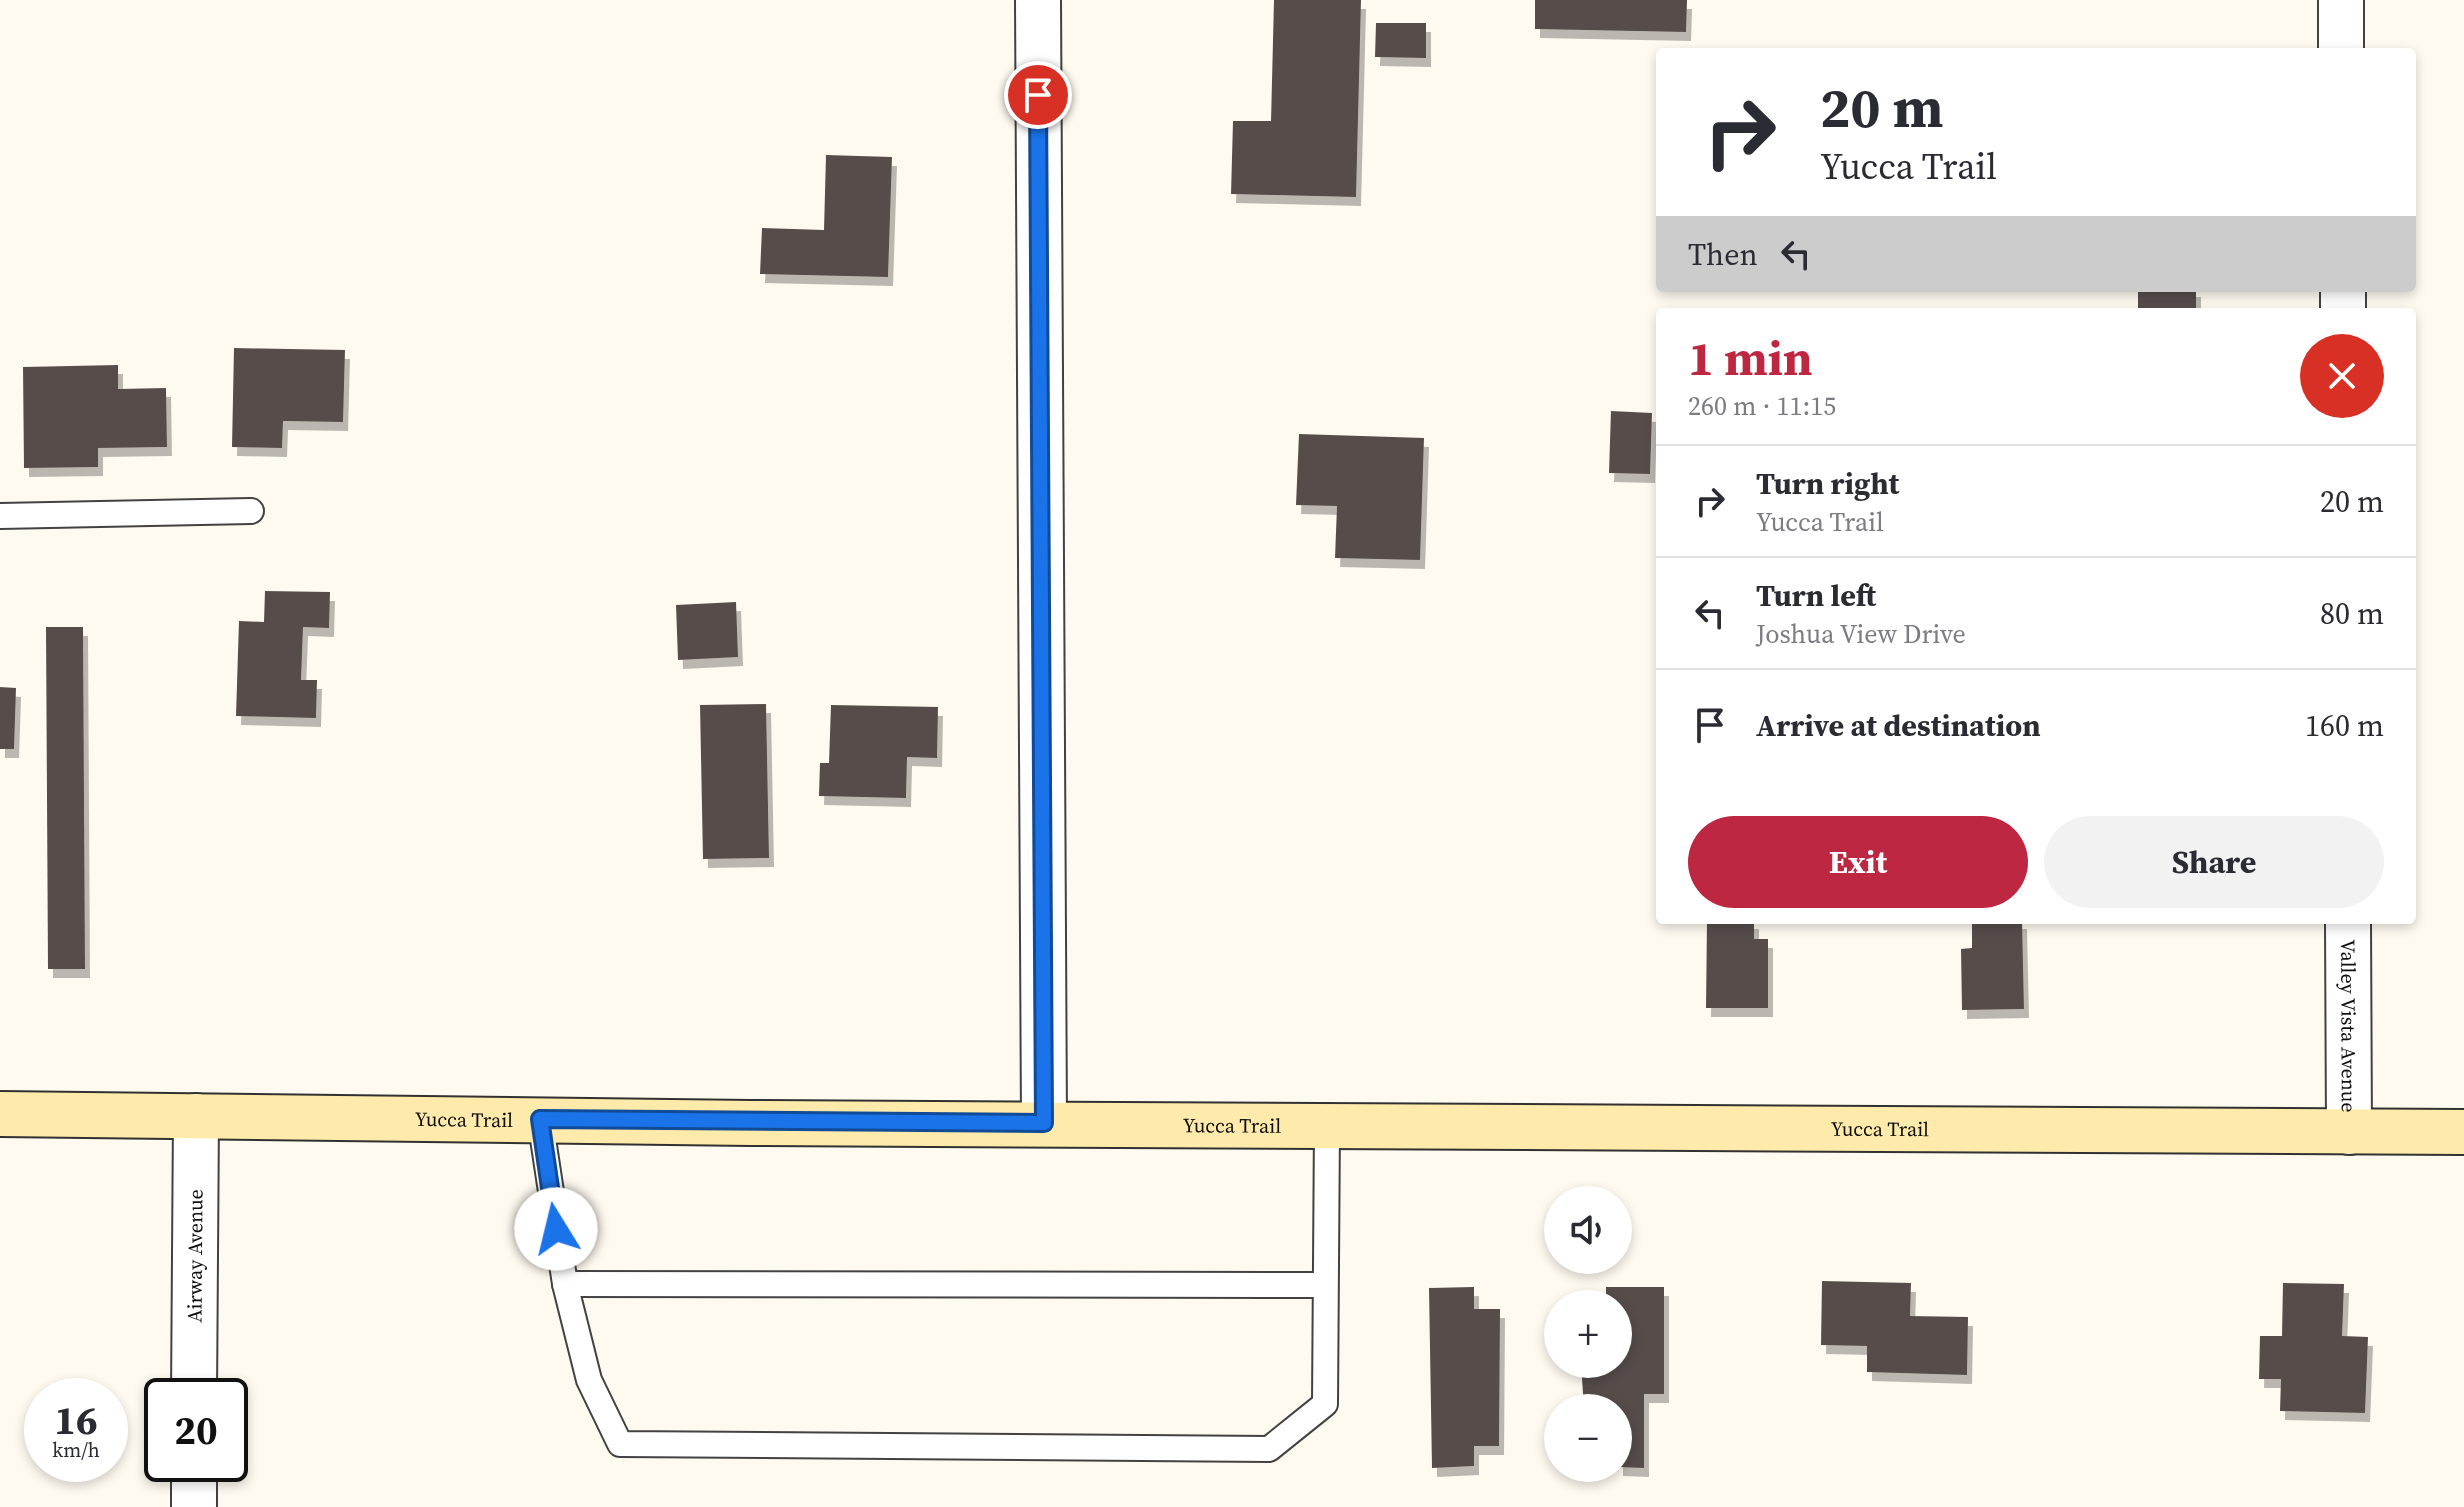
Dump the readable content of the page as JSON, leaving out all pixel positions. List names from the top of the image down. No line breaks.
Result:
{"streets":{"main road":["Yucca Trail"],"street":["Valley Vista Avenue","Airway Avenue"]},"crossings":[["Valley Vista Avenue","Yucca Trail"],["Yucca Trail","Airway Avenue"]],"page":{"turn":["20 m","Yucca Trail"],"then":"Then","heading":["1 min","260 m · 11:15"],"list":[{"name":"Turn right","note":"Yucca Trail","value":"20 m"},{"name":"Turn left","note":"Joshua View Drive","value":"80 m"},{"name":"Arrive at destination","value":"160 m"}],"buttons":["Exit","Share"],"map_buttons":["+","−"],"speed":"16 km/h","limit":"20"}}
